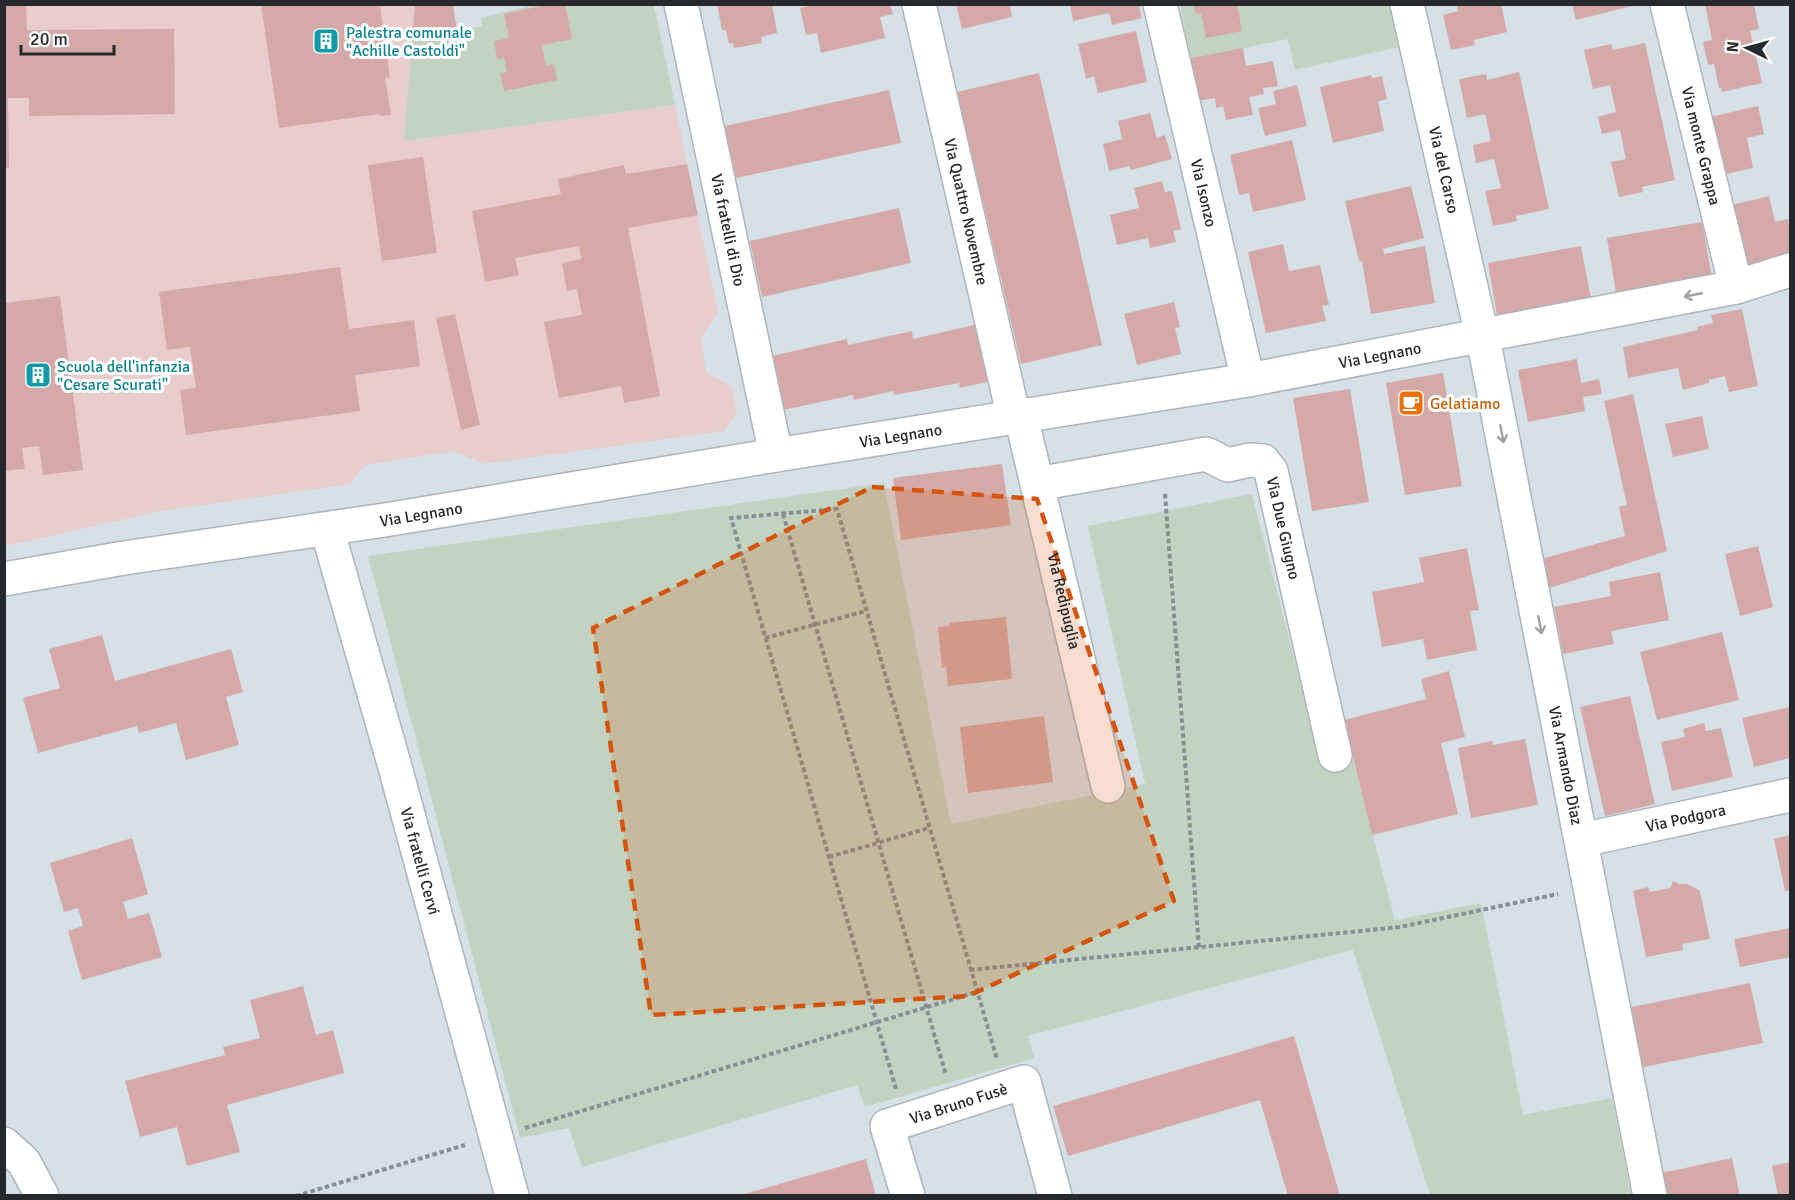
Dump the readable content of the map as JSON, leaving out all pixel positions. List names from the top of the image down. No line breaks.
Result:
{"streets":{"street":["Via monte Grappa","Via del Carso","Via Isonzo","Via Quattro Novembre","Via fratelli di Dio","Via Legnano","Via Due Giugno","Via Redipuglia","Via Armando Diaz","Via Podgora","Via fratelli Cervi","Via Bruno Fusè"]},"crossings":[["Via monte Grappa","Via Legnano"],["Via del Carso","Via Legnano"],["Via del Carso","Via Armando Diaz"],["Via Isonzo","Via Legnano"],["Via Quattro Novembre","Via Legnano"],["Via Quattro Novembre","Via Redipuglia"],["Via fratelli di Dio","Via Legnano"],["Via Legnano","Via Redipuglia"],["Via Legnano","Via Armando Diaz"],["Via Legnano","Via fratelli Cervi"],["Via Due Giugno","Via Redipuglia"],["Via Armando Diaz","Via Podgora"]],"one_way":["Via Armando Diaz"],"places":{"building":["Palestra comunale \"Achille Castoldi\"","Scuola dell'infanzia \"Cesare Scurati\""],"cafe":["Gelatiamo"]},"scale_bar":"20 m","north":"left"}
